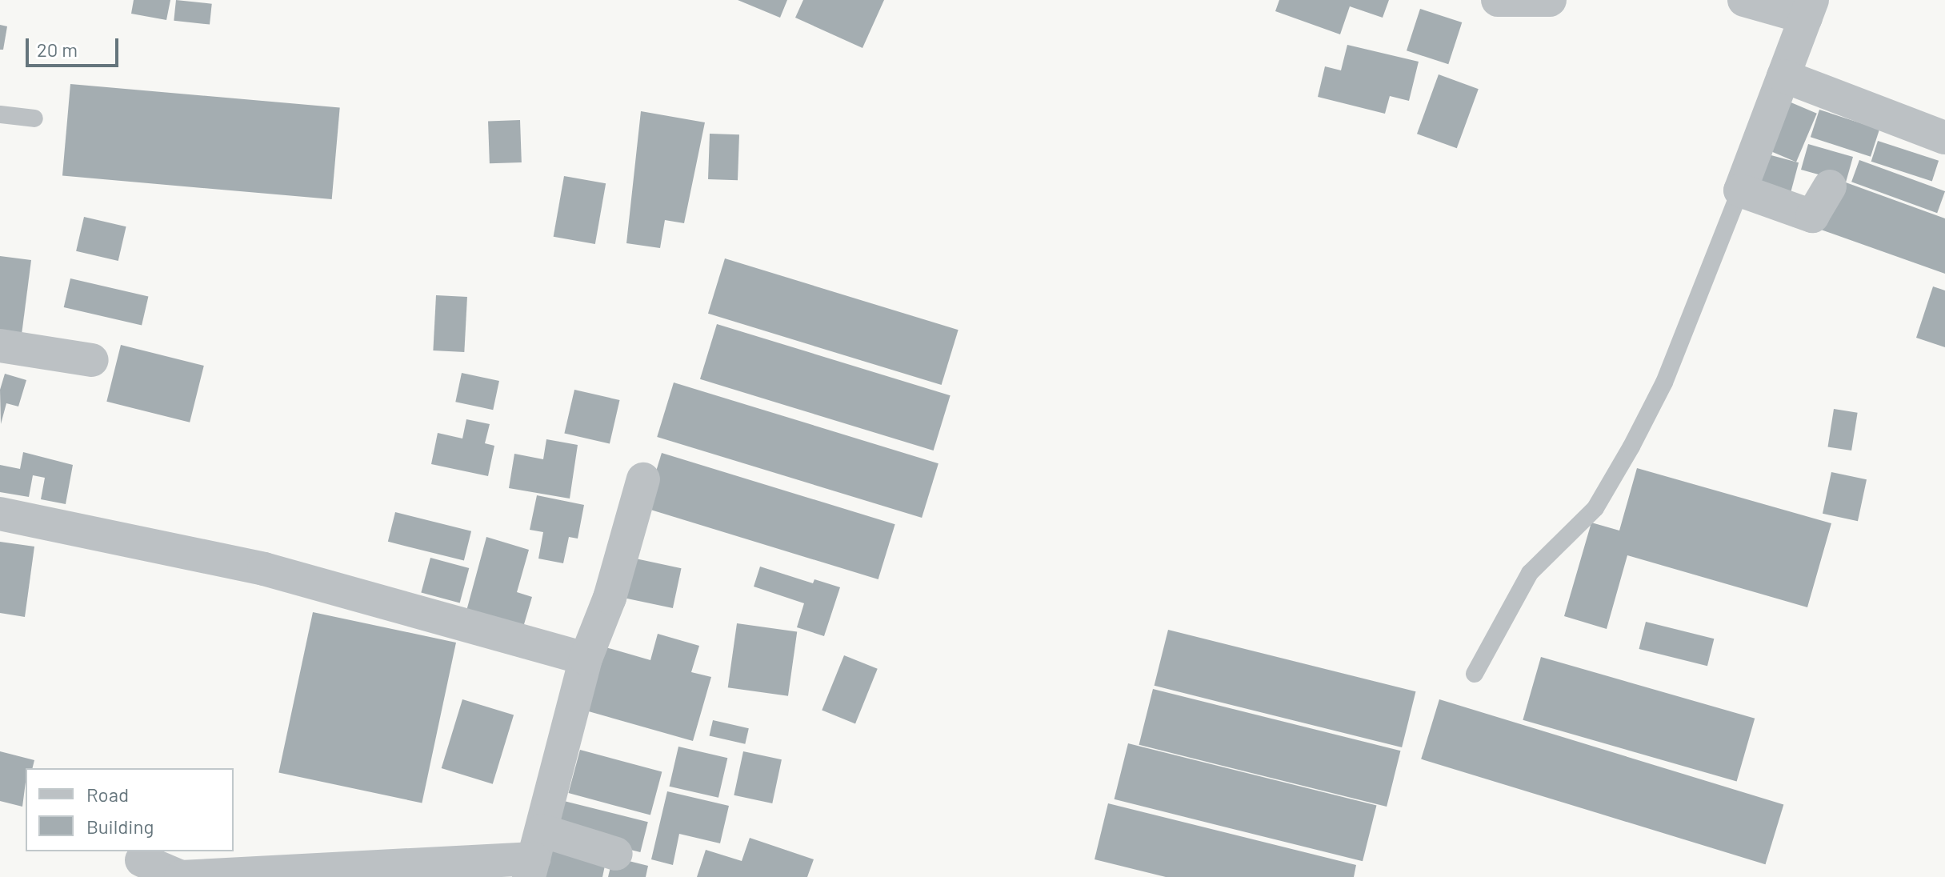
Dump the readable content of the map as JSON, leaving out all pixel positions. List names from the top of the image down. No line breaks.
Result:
{"legend":["Road","Building"],"scale_bar":"20 m"}
